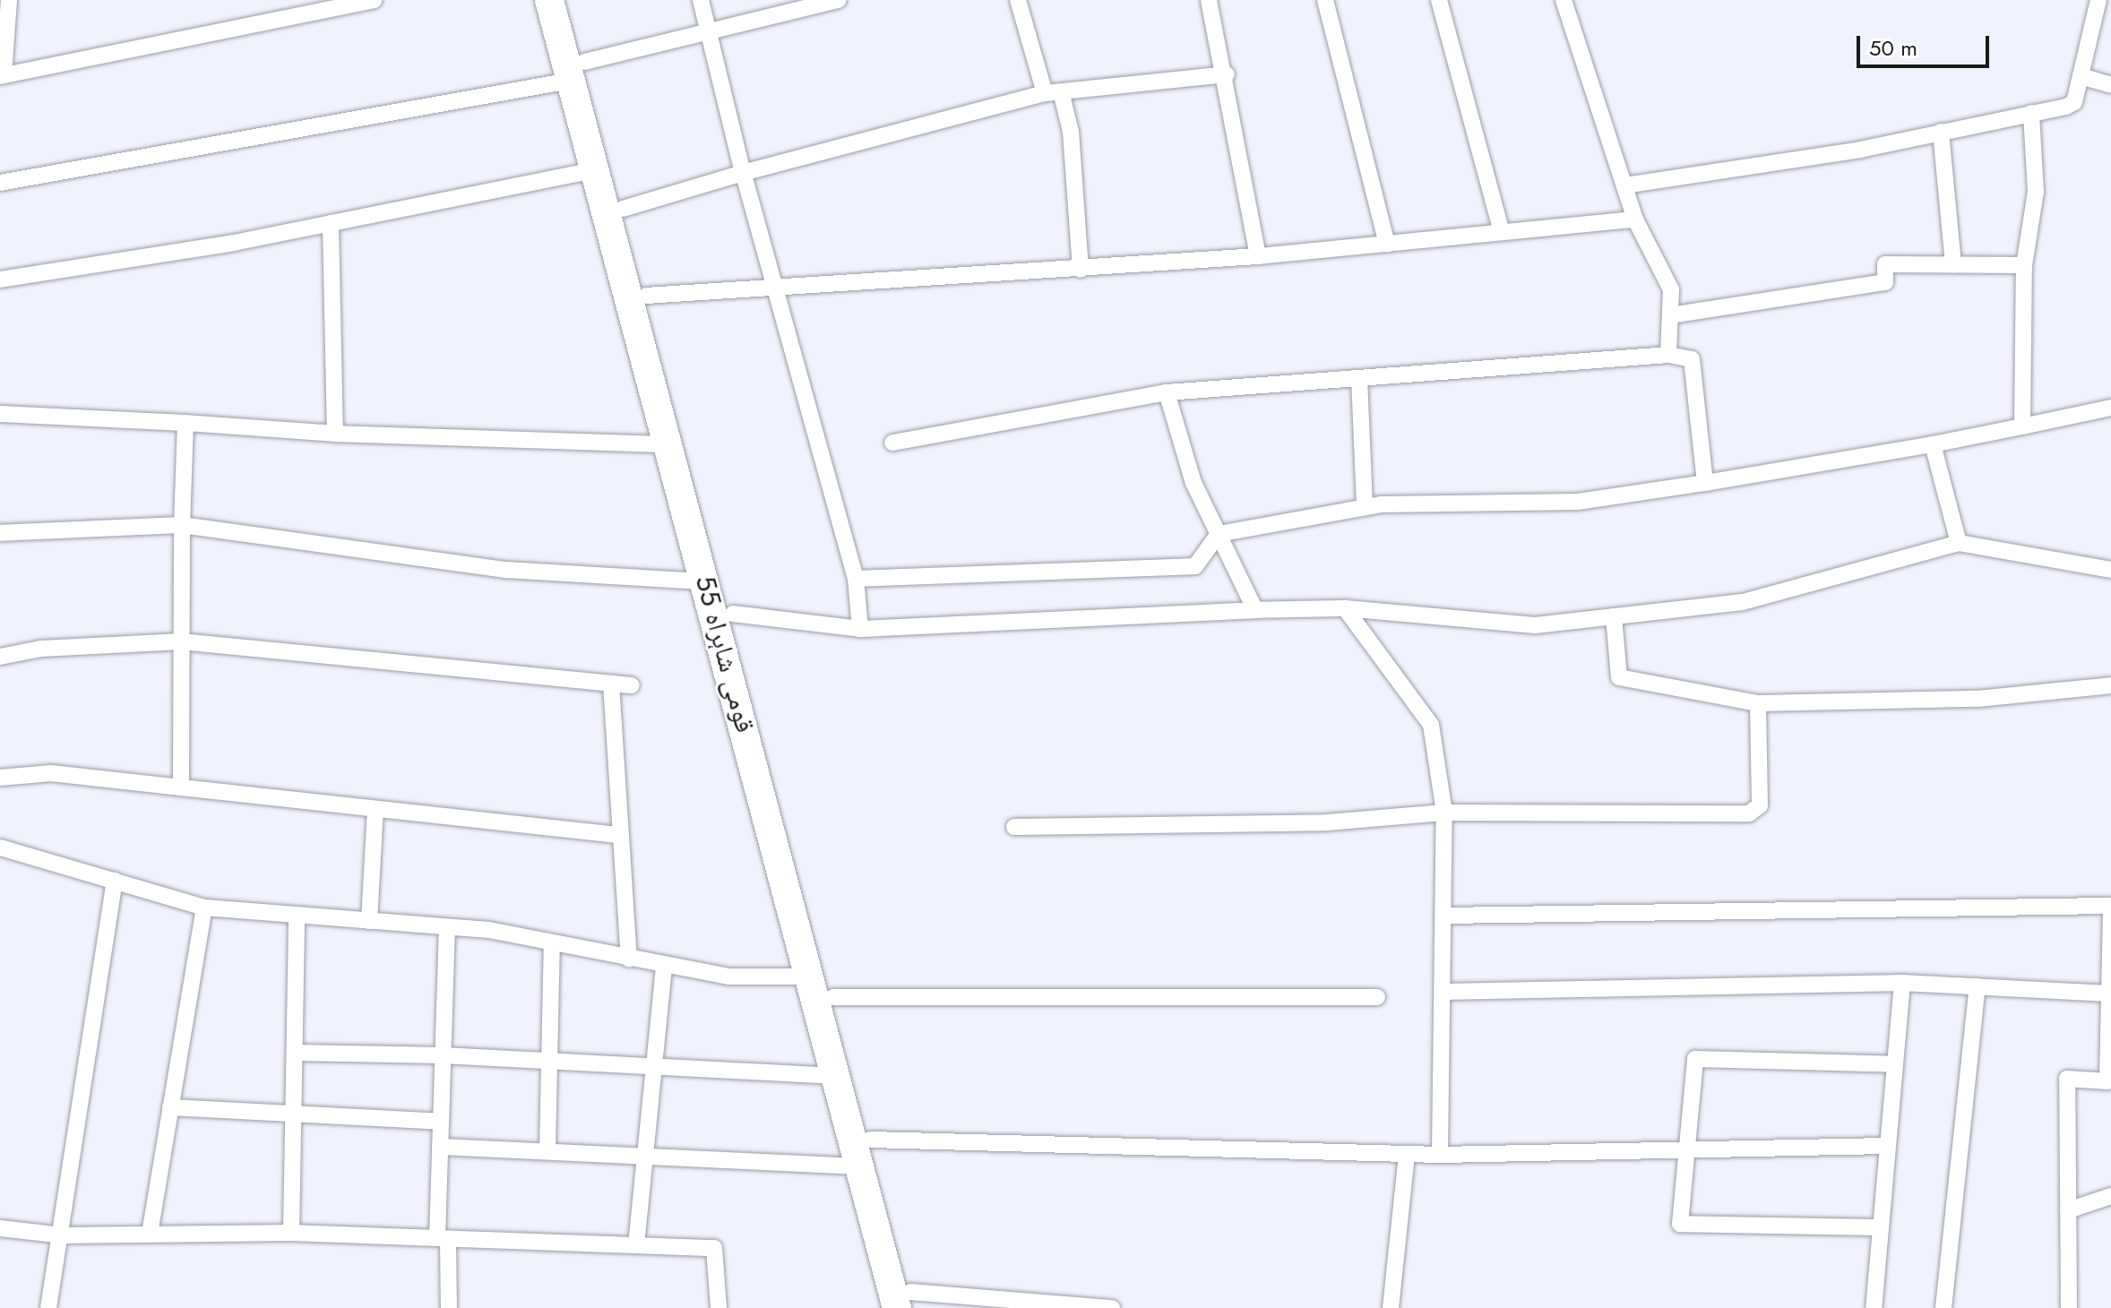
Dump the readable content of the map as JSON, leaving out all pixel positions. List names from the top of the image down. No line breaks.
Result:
{"streets":{"highway":["قومی شاہراہ 55"]},"scale_bar":"50 m"}
